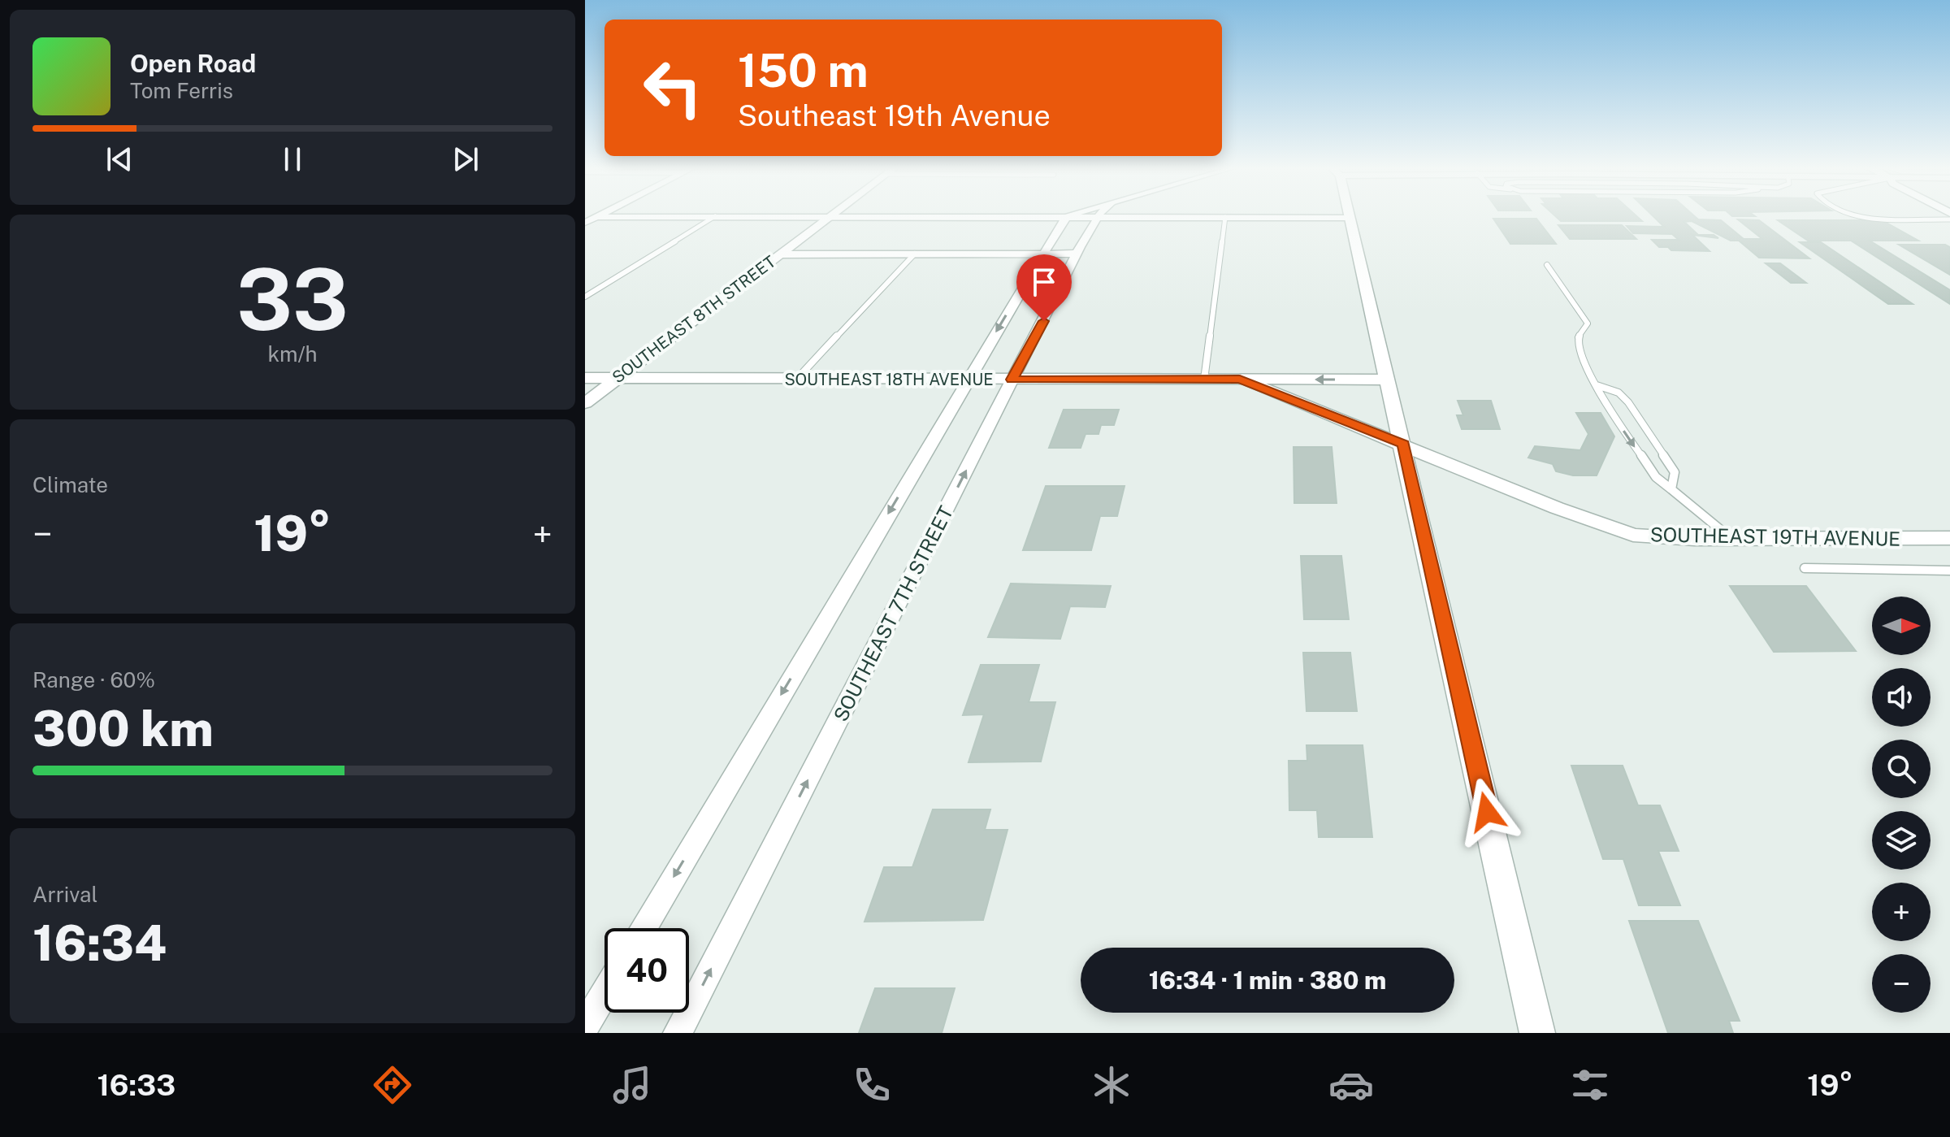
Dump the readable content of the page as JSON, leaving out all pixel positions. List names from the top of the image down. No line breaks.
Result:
{"streets":{"street":["SOUTHEAST 8TH STREET","SOUTHEAST 18TH AVENUE","SOUTHEAST 19TH AVENUE","SOUTHEAST 7TH STREET"]},"crossings":[["SOUTHEAST 8TH STREET","SOUTHEAST 18TH AVENUE"],["SOUTHEAST 18TH AVENUE","SOUTHEAST 19TH AVENUE"],["SOUTHEAST 18TH AVENUE","SOUTHEAST 7TH STREET"]],"north":"right","page":{"turn":["150 m","Southeast 19th Avenue"],"song":["Open Road","Tom Ferris"],"tile":[["33","km/h"],"Climate",["Range · 60%","300 km"],["Arrival","16:34"]],"heat":["−","19°","+"],"map_buttons":["+","−"],"limit":"40","trip":"16:34 · 1 min · 380 m","tabs":["16:33","19°"]}}
